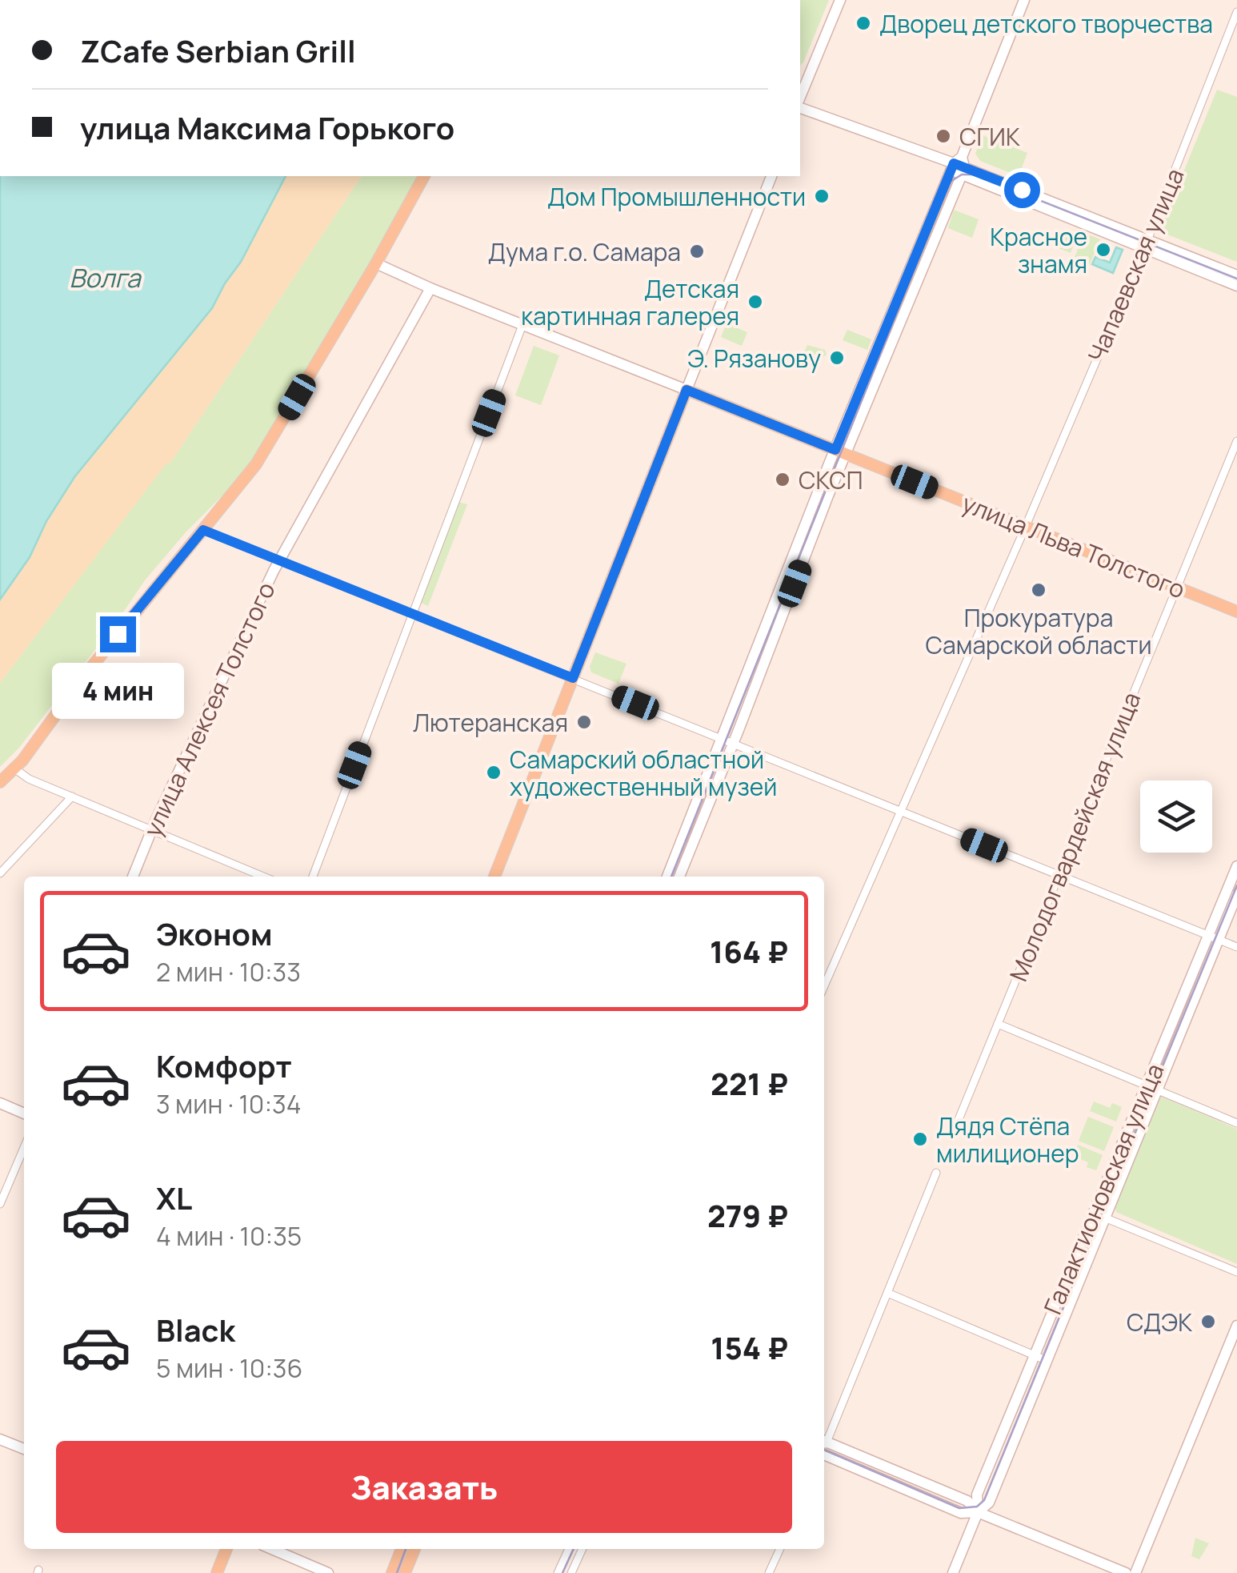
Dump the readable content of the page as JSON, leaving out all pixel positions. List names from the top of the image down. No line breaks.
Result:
{"streets":{"main road":["улица Льва Толстого","улица Алексея Толстого","Галактионовская улица"],"street":["Чапаевская улица","Молодогвардейская улица"]},"crossings":[["Чапаевская улица","улица Льва Толстого"],["улица Льва Толстого","улица Алексея Толстого"],["улица Льва Толстого","Молодогвардейская улица"]],"water":["Волга"],"places":["Дворец детского творчества","СГИК","Дом Промышленности","Красное знамя","Дума г.о. Самара","Детская картинная галерея","Э. Рязанову","СКСП","Прокуратура Самарской области","Лютеранская","Самарский областной художественный музей","Дядя Стёпа милиционер","СДЭК"],"page":{"banner":["ZCafe Serbian Grill","улица Максима Горького"],"bubble":"4 мин","list":[{"name":"Эконом","note":"2 мин · 10:33","value":"164 ₽"},{"name":"Комфорт","note":"3 мин · 10:34","value":"221 ₽"},{"name":"XL","note":"4 мин · 10:35","value":"279 ₽"},{"name":"Black","note":"5 мин · 10:36","value":"154 ₽"}],"buttons":"Заказать"}}
